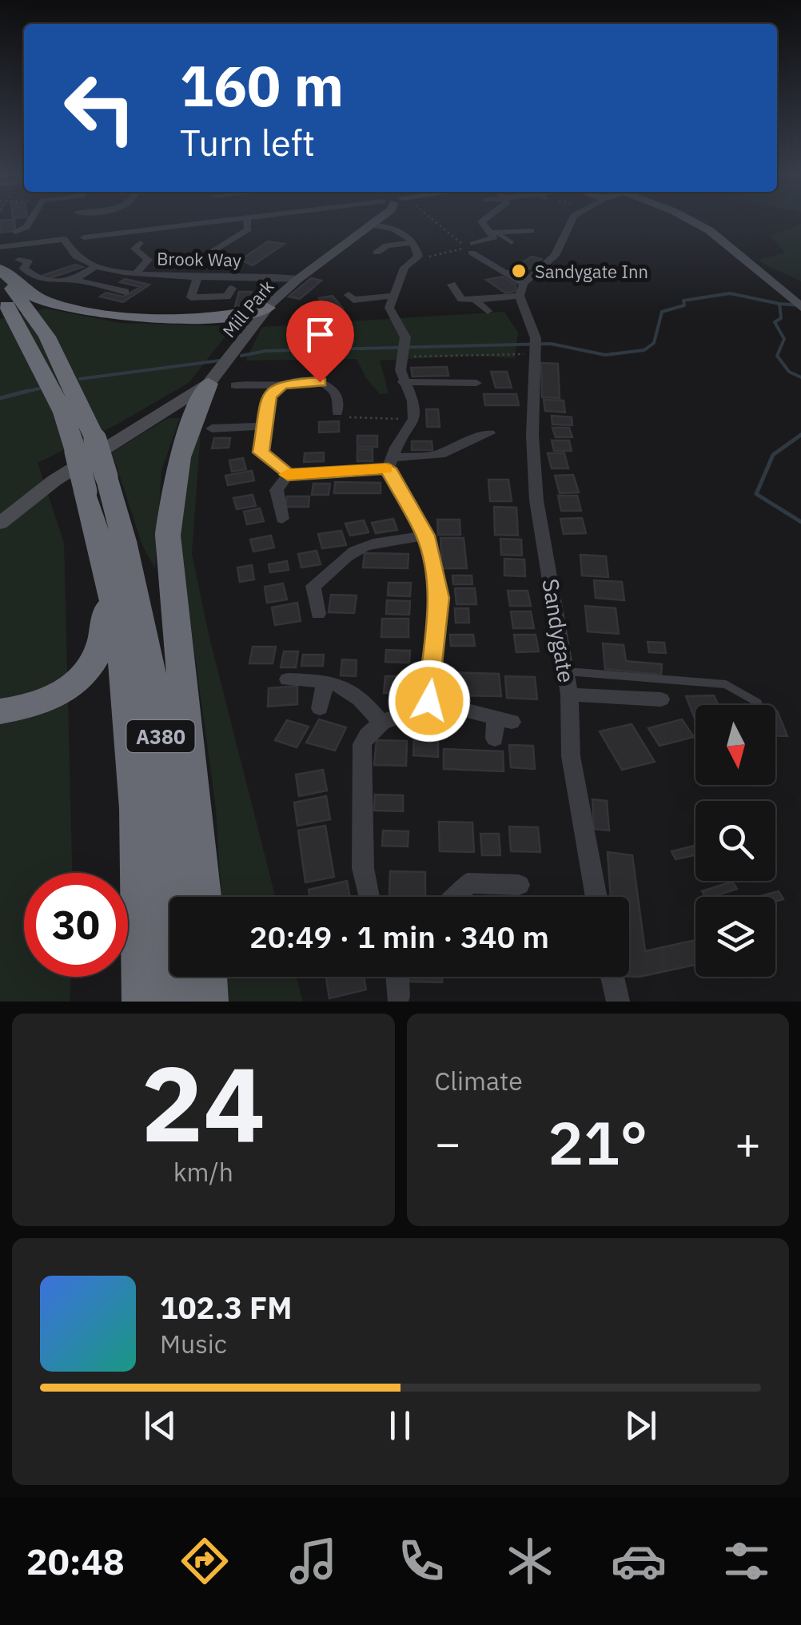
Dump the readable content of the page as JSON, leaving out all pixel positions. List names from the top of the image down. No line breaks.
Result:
{"streets":{"highway":["A380"],"main road":["Mill Park"],"street":["Brook Way","Sandygate"]},"crossings":[["Brook Way","Mill Park"],["Mill Park","A380"]],"places":["Sandygate Inn"],"north":"bottom","page":{"turn":["160 m","Turn left"],"limit":"30","trip":"20:49 · 1 min · 340 m","tile":[["24","km/h"],"Climate"],"heat":["−","21°","+"],"song":["102.3 FM","Music"],"tabs":"20:48"}}
